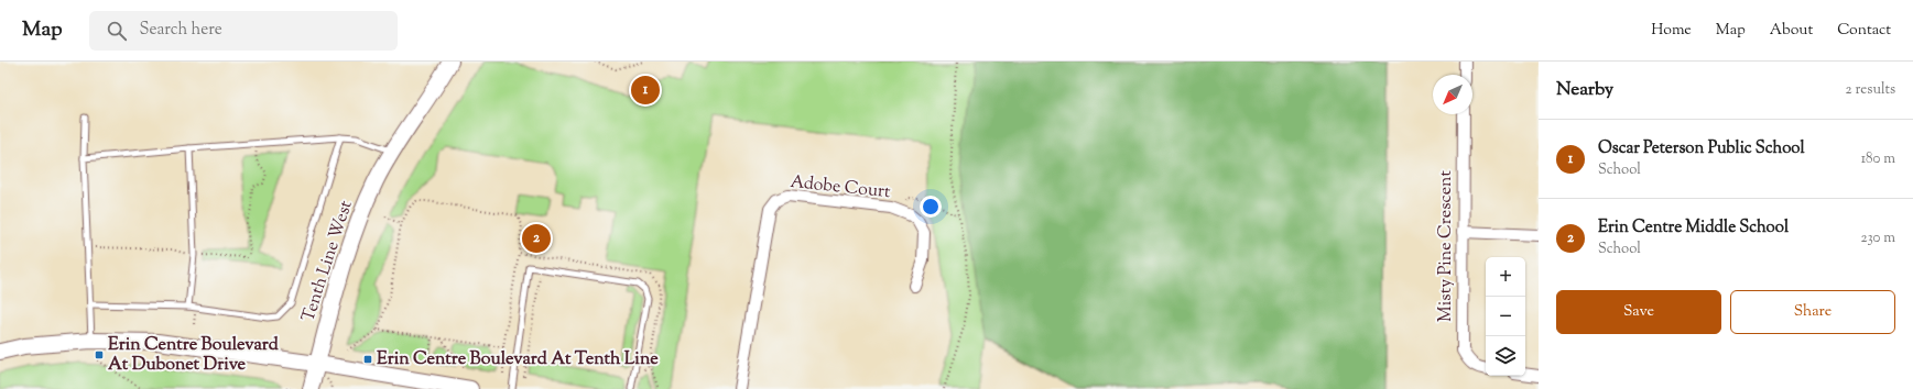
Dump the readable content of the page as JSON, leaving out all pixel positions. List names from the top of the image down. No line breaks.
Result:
{"streets":{"street":["Adobe Court","Misty Pine Crescent","Tenth Line West"]},"places":{"transit":["Erin Centre Boulevard At Dubonet Drive","Erin Centre Boulevard At Tenth Line"]},"north":"bottom left","page":{"header":"Map","search":"Search here","nav":["Home","Map","About","Contact"],"heading":["Nearby","2 results"],"pins":["1","2"],"list":[{"mark":"1","name":"Oscar Peterson Public School","note":"School","value":"180 m"},{"mark":"2","name":"Erin Centre Middle School","note":"School","value":"230 m"}],"map_buttons":["+","−"],"buttons":["Save","Share"]}}
